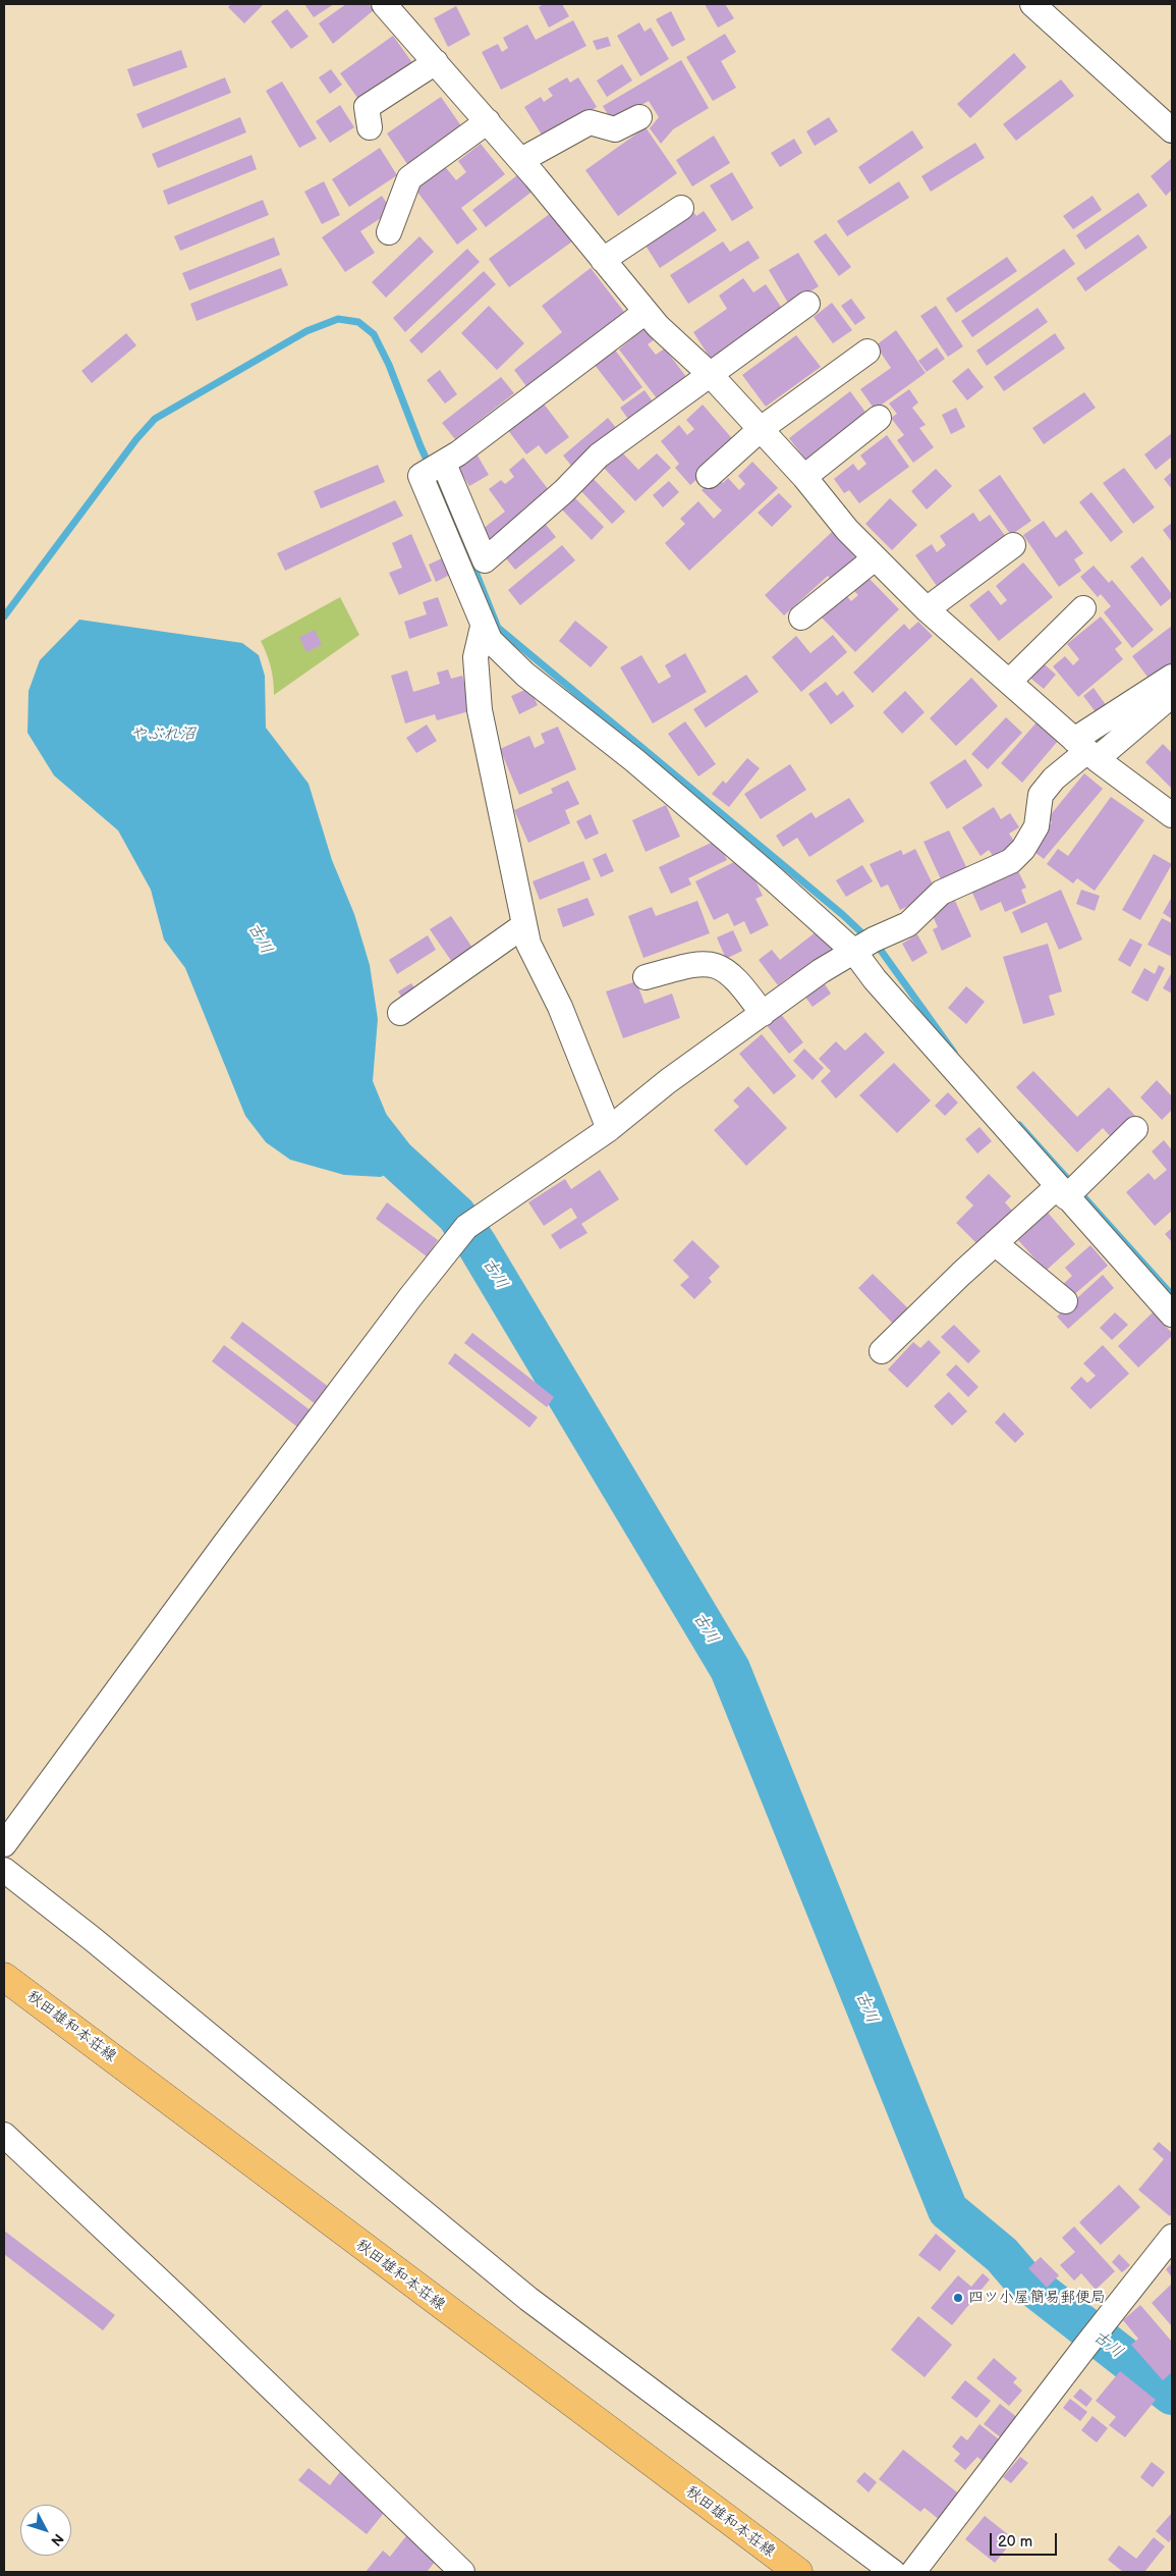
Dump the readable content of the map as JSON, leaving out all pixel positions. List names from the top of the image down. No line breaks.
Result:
{"streets":{"main road":["秋田雄和本荘線"]},"water":["やぶれ沼","古川"],"places":["四ツ小屋簡易郵便局"],"scale_bar":"20 m","north":"bottom right"}
